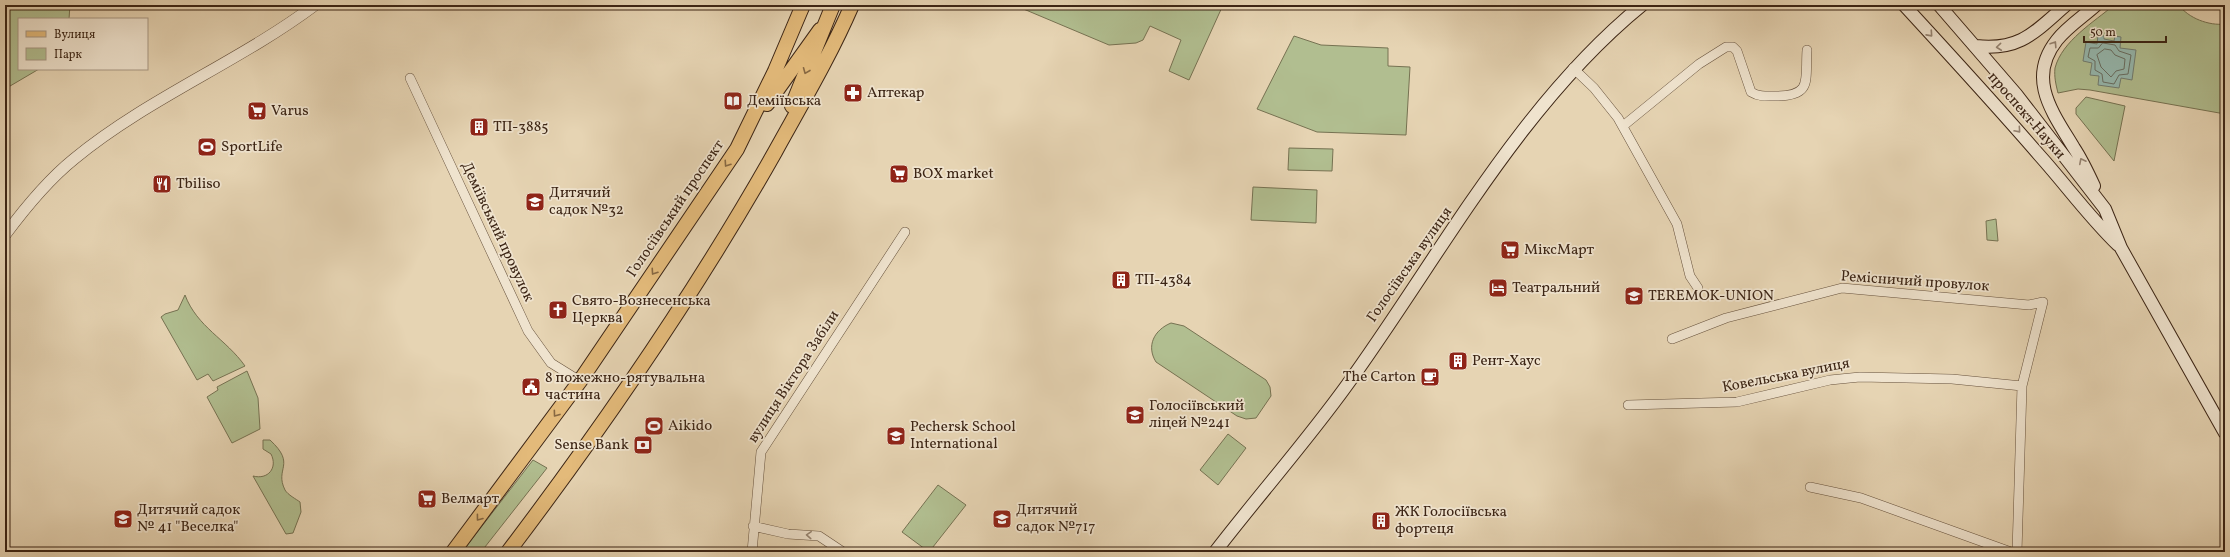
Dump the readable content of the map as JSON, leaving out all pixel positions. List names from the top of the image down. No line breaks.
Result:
{"streets":{"main road":["проспект Науки","Голосіївський проспект","Голосіївська вулиця"],"street":["Деміївський провулок","Ремісничий провулок","Ковельська вулиця","вулиця Віктора Забіли"]},"crossings":[["Голосіївський проспект","Деміївський провулок"],["Ремісничий провулок","Ковельська вулиця"]],"places":{"pharmacy":["Аптекар"],"library":["Деміївська"],"supermarket":["Varus","BOX market","МіксМарт","Велмарт"],"building":["ТП-3885","ТП-4384","Рент-Хаус","ЖК Голосіївська фортеця"],"sports":["SportLife","Aikido"],"restaurant":["Tbiliso"],"school or university":["Дитячий садок №32","TEREMOK-UNION","Голосіївський ліцей №241","Pechersk School International","Дитячий садок № 41 \"Веселка\"","Дитячий садок №717"],"hotel":["Театральний"],"church":["Свято-Вознесенська Церква"],"cafe":["The Carton"],"public building":["8 пожежно-рятувальна частина"],"bank":["Sense Bank"]},"legend":["Вулиця","Парк"],"scale_bar":"50 m"}
